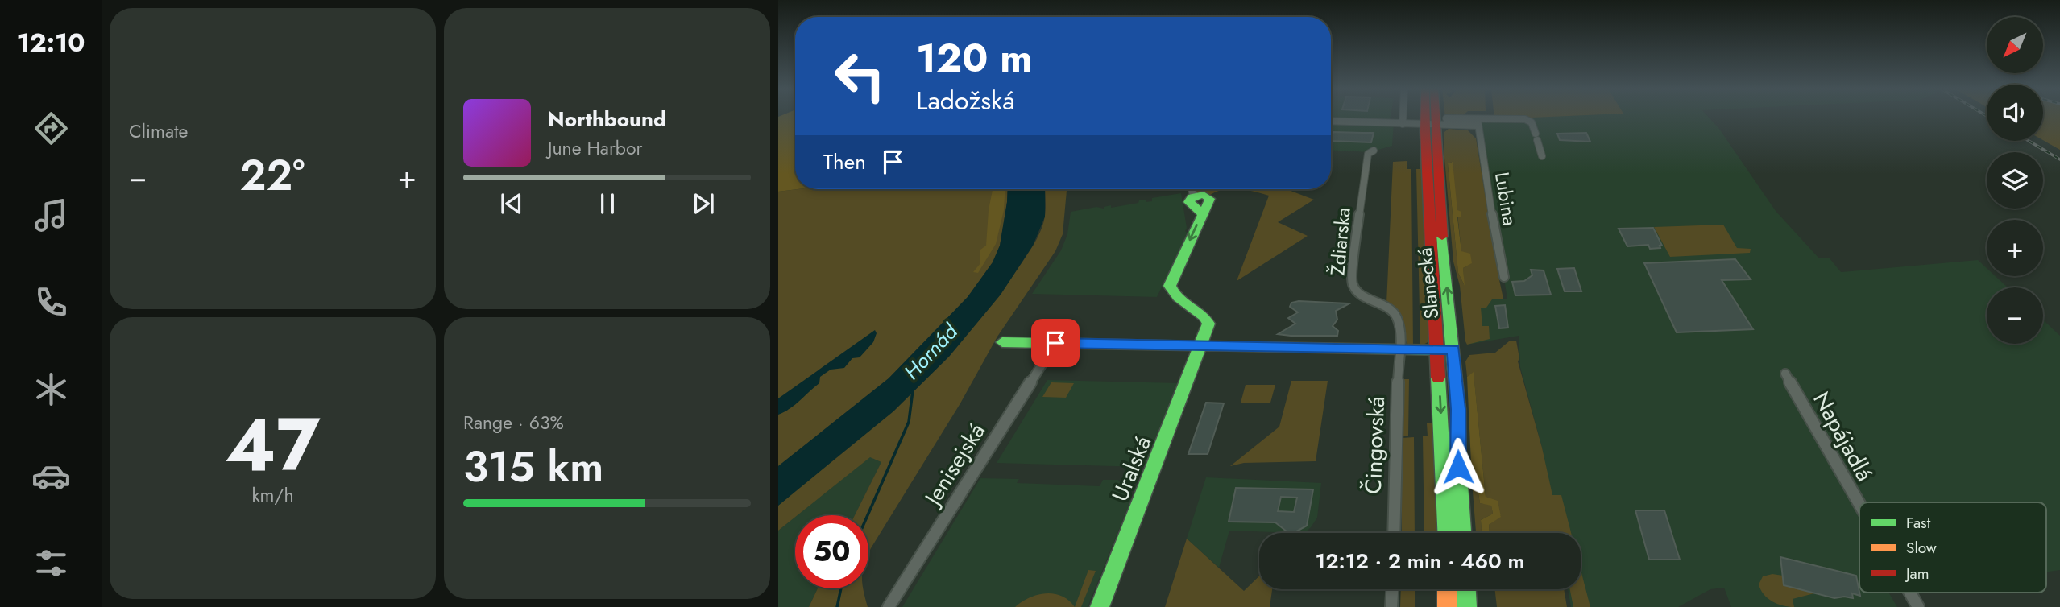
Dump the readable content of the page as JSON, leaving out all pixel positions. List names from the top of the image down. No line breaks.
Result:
{"streets":{"main road":["Slanecká","Uralská"],"street":["Lubina","Ždiarska","Napájadlá","Čingovská","Jenisejská"]},"crossings":[["Ždiarska","Čingovská"]],"water":["Hornád"],"legend":["Fast","Slow","Jam"],"north":"bottom left","page":{"tabs":"12:10","tile":["Climate",["47","km/h"],["Range · 63%","315 km"]],"map_buttons":["+","−"],"turn":["120 m","Ladožská"],"song":["Northbound","June Harbor"],"then":"Then","heat":["−","22°","+"],"limit":"50","trip":"12:12 · 2 min · 460 m"}}
